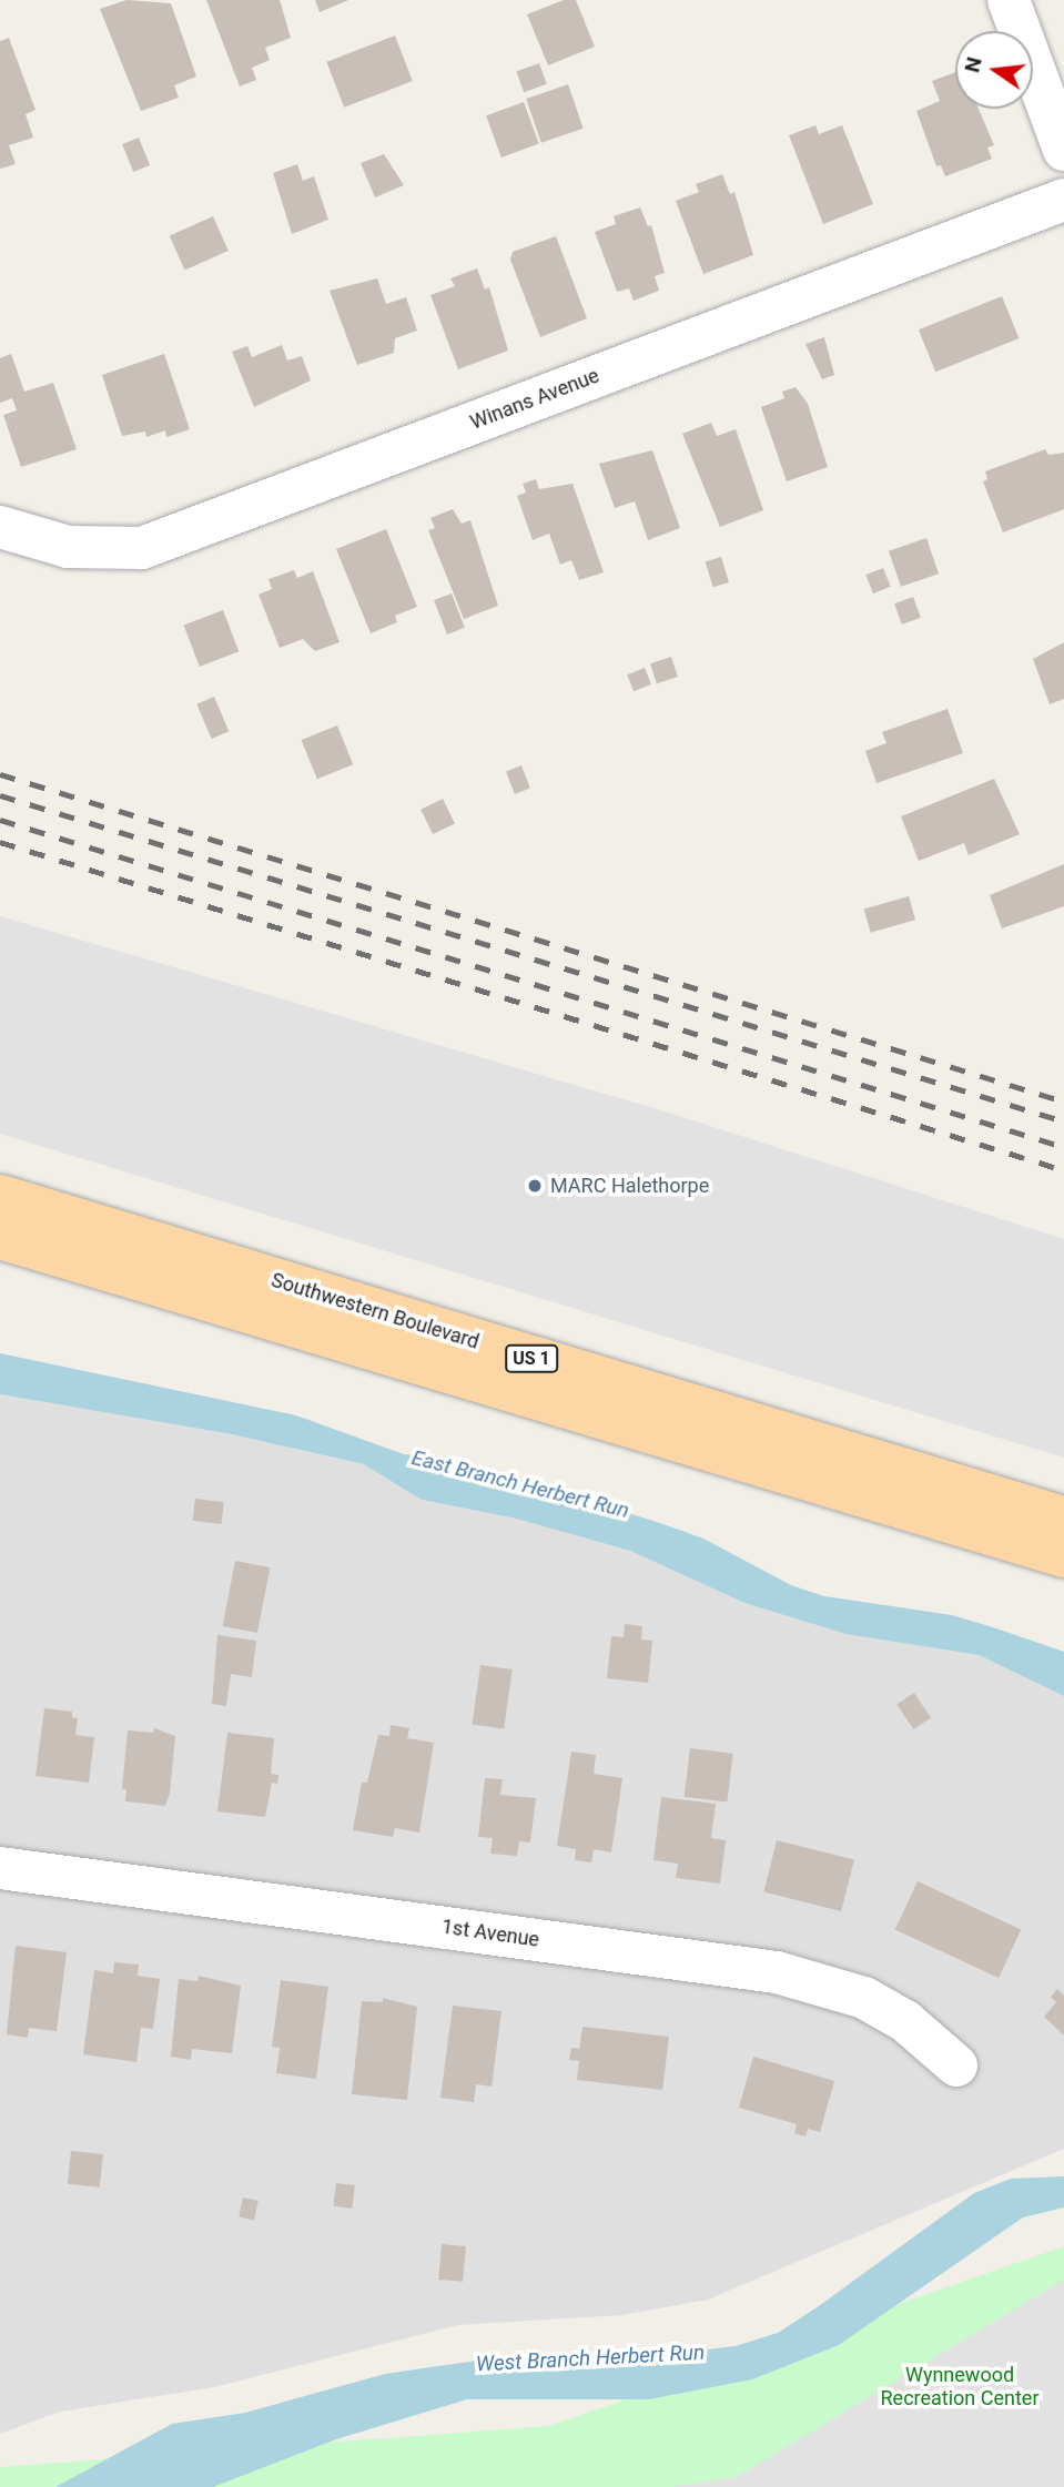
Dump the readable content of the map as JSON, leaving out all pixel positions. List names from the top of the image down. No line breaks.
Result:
{"streets":{"main road":["Southwestern Boulevard","US 1"],"street":["Winans Avenue","1st Avenue"]},"water":["East Branch Herbert Run","West Branch Herbert Run"],"parks":["Wynnewood Recreation Center"],"places":["MARC Halethorpe"],"north":"left"}
